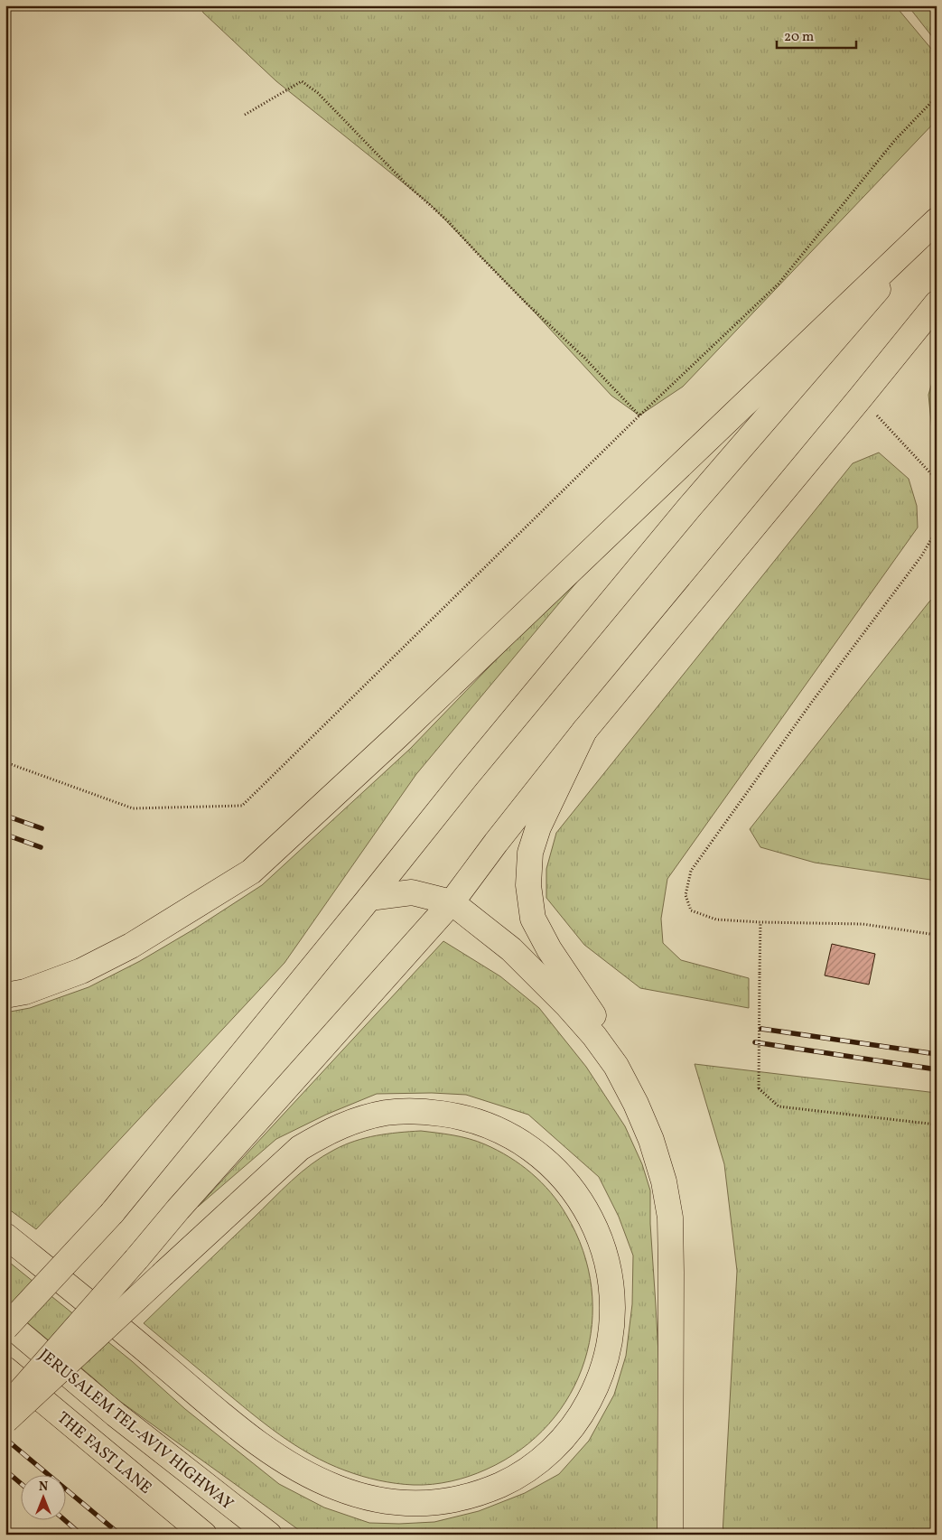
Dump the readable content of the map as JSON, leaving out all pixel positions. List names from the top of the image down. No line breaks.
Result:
{"streets":{"main road":["JERUSALEM TEL-AVIV HIGHWAY","THE FAST LANE"]},"scale_bar":"20 m","north":"top"}
